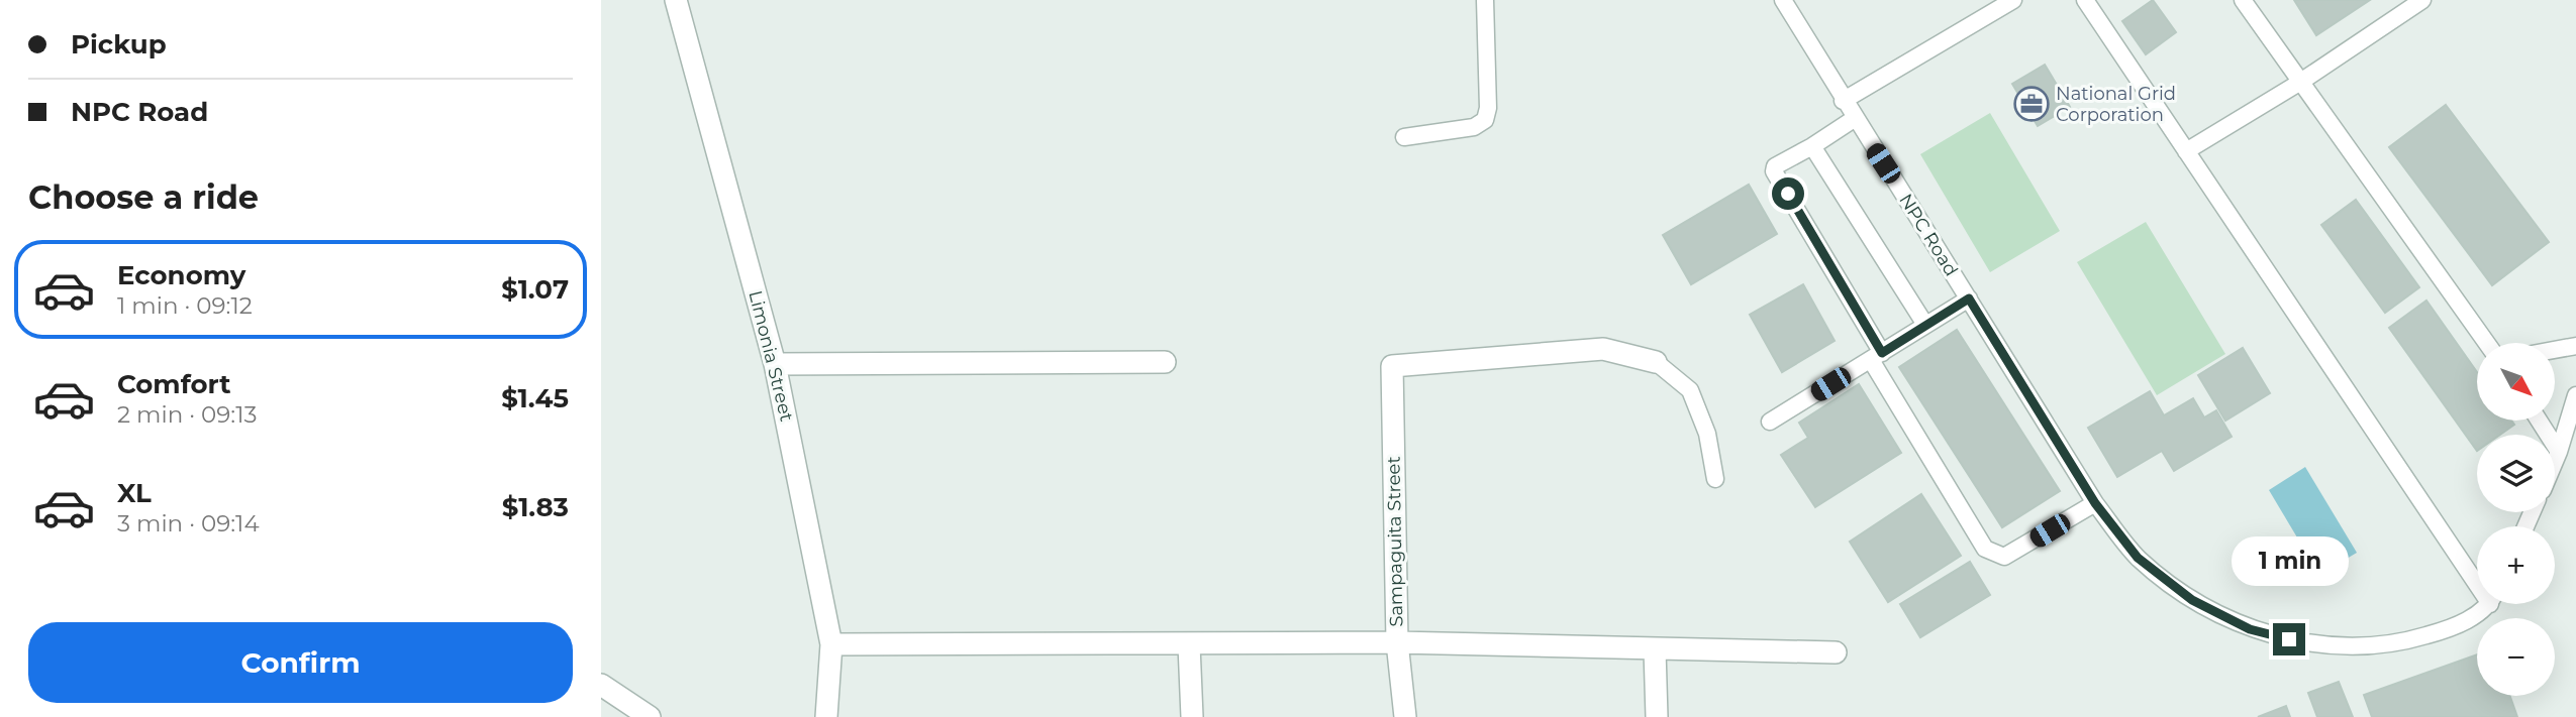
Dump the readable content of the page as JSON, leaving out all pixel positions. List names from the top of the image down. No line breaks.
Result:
{"streets":{"street":["Limonia Street","Sampaguita Street"],"lane":["NPC Road"]},"places":{"office":["National Grid Corporation"]},"north":"bottom right","page":{"banner":["Pickup","NPC Road"],"heading":"Choose a ride","list":[{"name":"Economy","note":"1 min · 09:12","value":"$1.07"},{"name":"Comfort","note":"2 min · 09:13","value":"$1.45"},{"name":"XL","note":"3 min · 09:14","value":"$1.83"}],"map_buttons":["+","−"],"bubble":"1 min","buttons":"Confirm"}}
